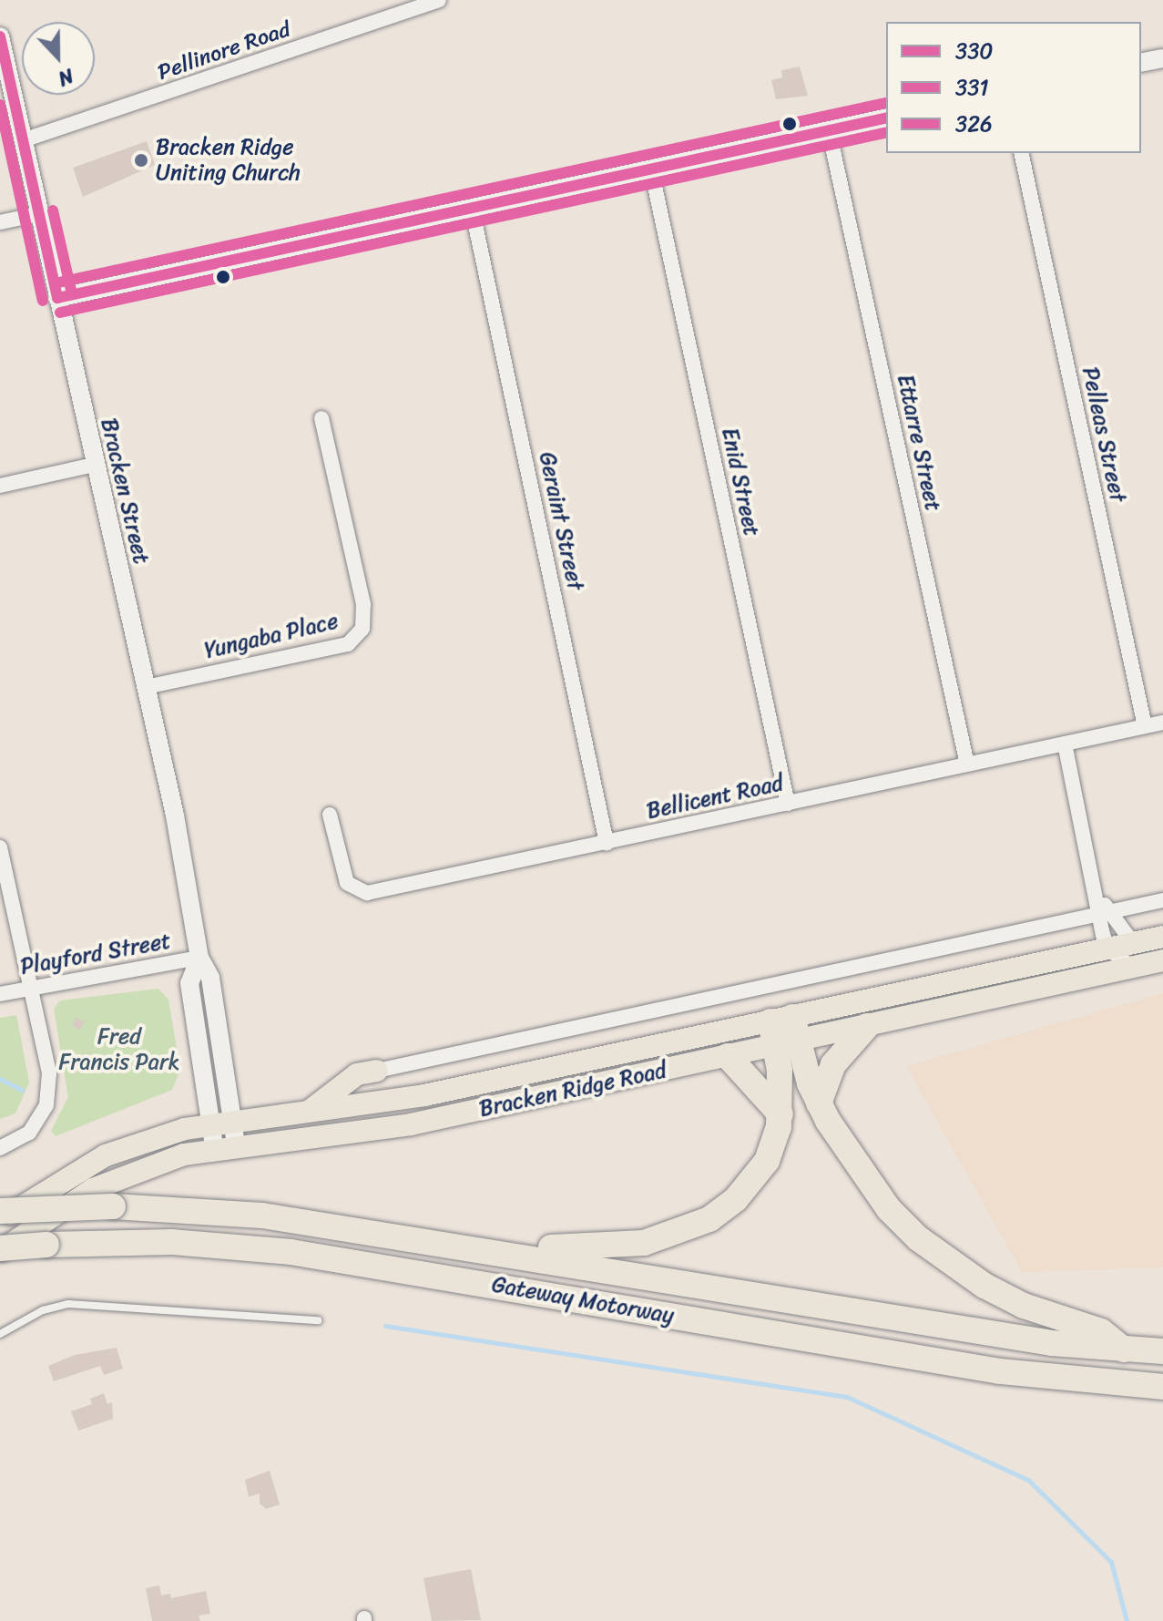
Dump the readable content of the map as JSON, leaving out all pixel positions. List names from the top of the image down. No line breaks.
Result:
{"streets":{"highway":["Gateway Motorway"],"main road":["Bracken Ridge Road"],"street":["Pellinore Road","Pelleas Street","Ettarre Street","Enid Street","Bracken Street","Geraint Street","Yungaba Place","Bellicent Road","Playford Street"]},"crossings":[["Pellinore Road","Bracken Street"],["Pelleas Street","Bellicent Road"],["Ettarre Street","Bellicent Road"],["Enid Street","Bellicent Road"],["Bracken Street","Yungaba Place"],["Bracken Street","Playford Street"],["Bracken Street","Bracken Ridge Road"],["Geraint Street","Bellicent Road"],["Bracken Ridge Road","Gateway Motorway"]],"parks":["Fred Francis Park"],"places":["Bracken Ridge Uniting Church"],"lines":["transit line 330","transit line 326","transit line 331"],"legend":["330","331","326"],"north":"bottom"}
